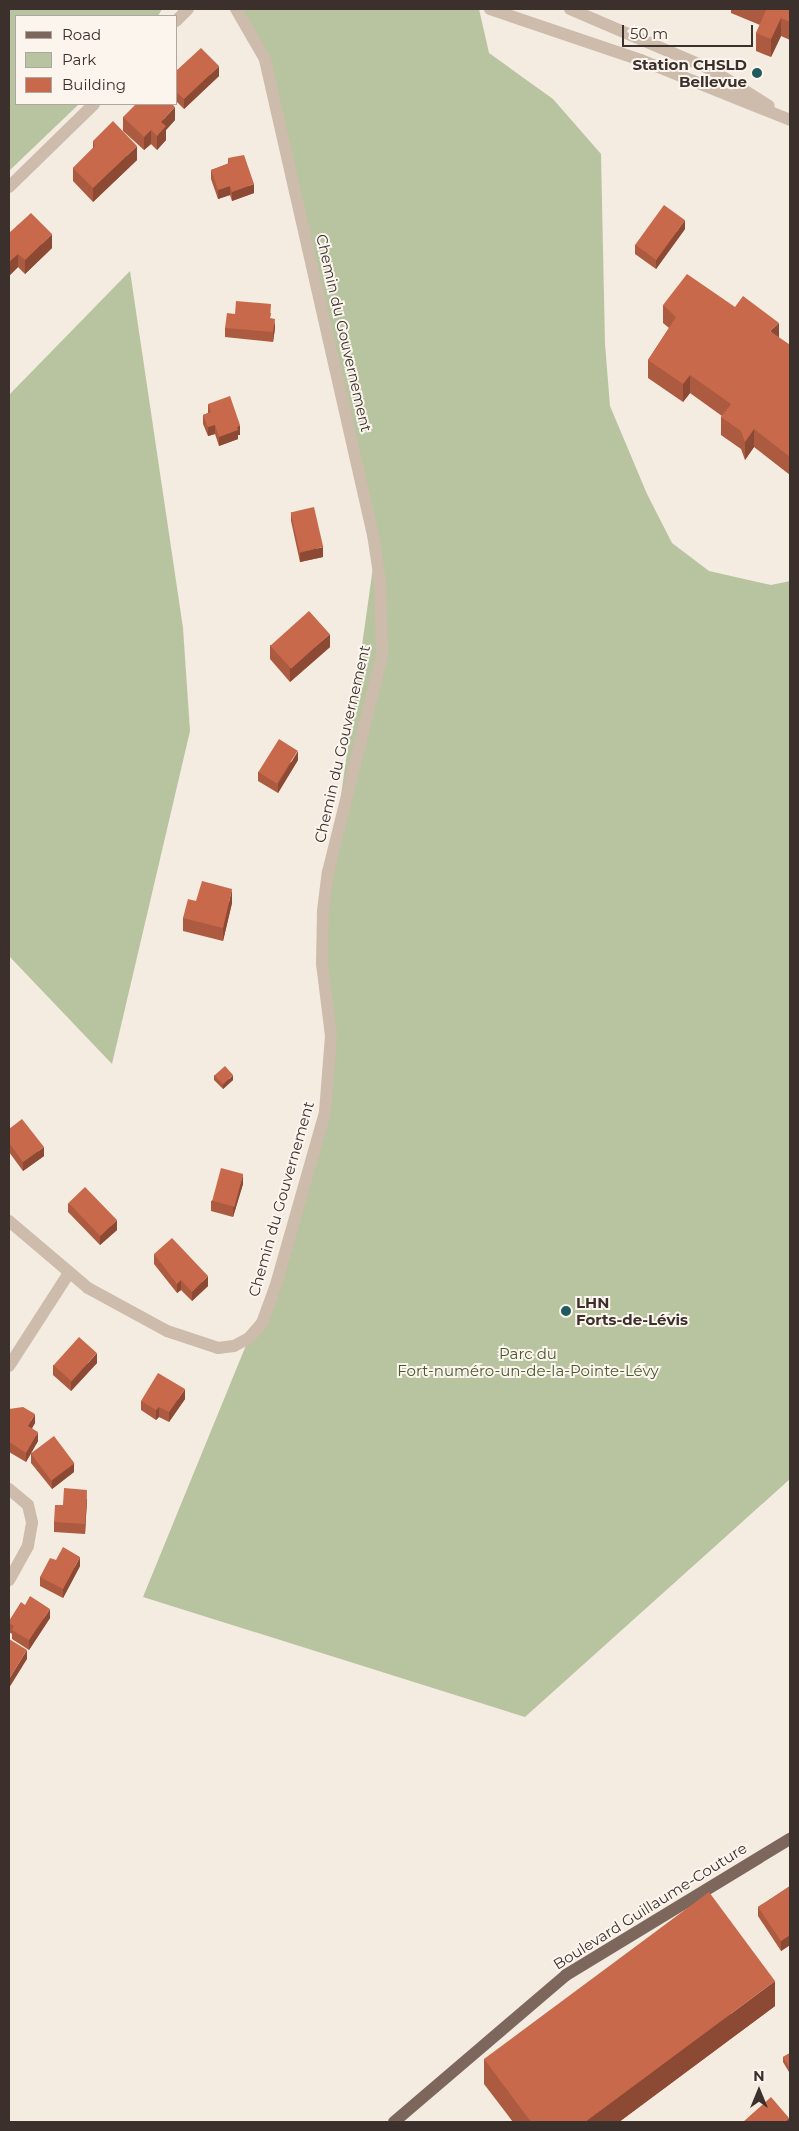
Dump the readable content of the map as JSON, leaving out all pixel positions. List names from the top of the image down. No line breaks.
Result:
{"streets":{"main road":["Boulevard Guillaume-Couture"],"street":["Chemin du Gouvernement"]},"parks":["Parc du Fort-numéro-un-de-la-Pointe-Lévy"],"places":["Station CHSLD Bellevue","LHN Forts-de-Lévis"],"legend":["Road","Park","Building"],"scale_bar":"50 m","north":"top"}
